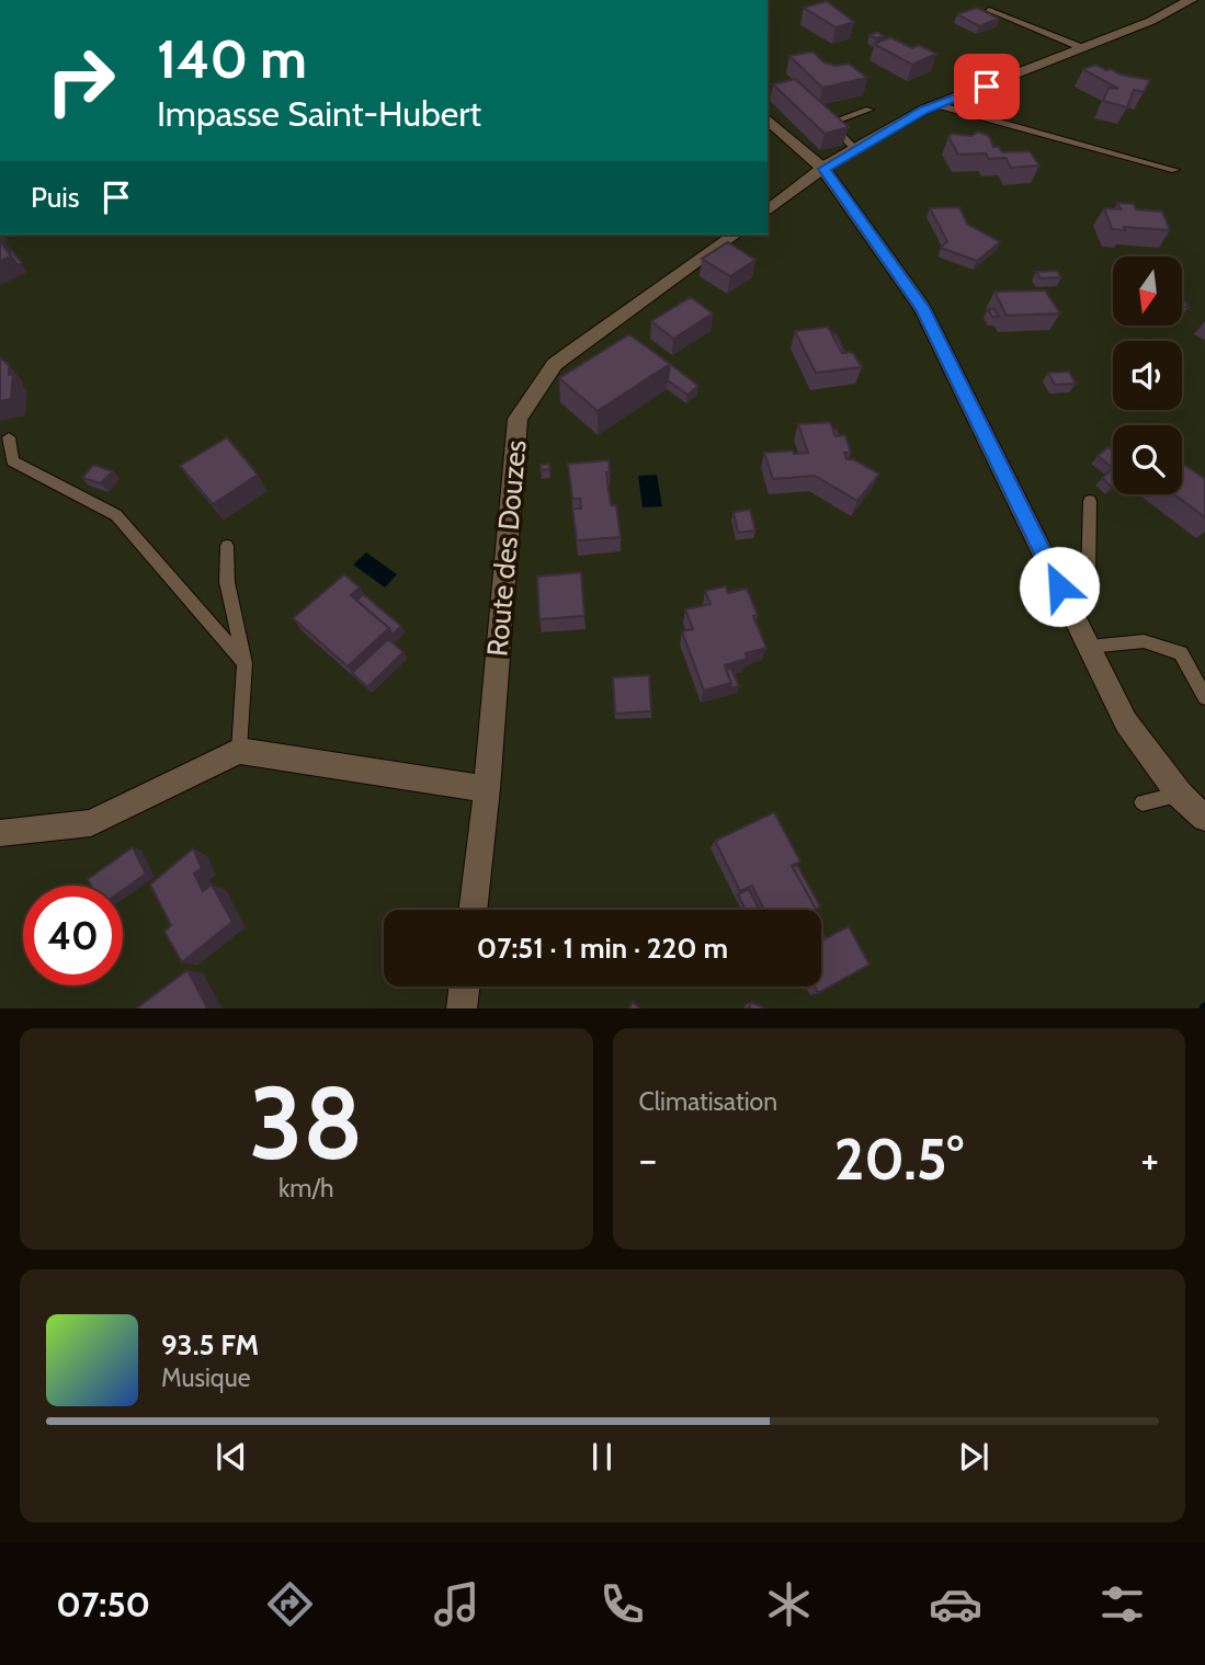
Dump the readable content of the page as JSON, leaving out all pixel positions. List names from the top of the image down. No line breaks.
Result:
{"streets":{"street":["Route des Douzes"]},"north":"bottom","page":{"turn":["140 m","Impasse Saint-Hubert"],"then":"Puis","limit":"40","trip":"07:51 · 1 min · 220 m","tile":[["38","km/h"],"Climatisation"],"heat":["−","20.5°","+"],"song":["93.5 FM","Musique"],"tabs":"07:50"}}
